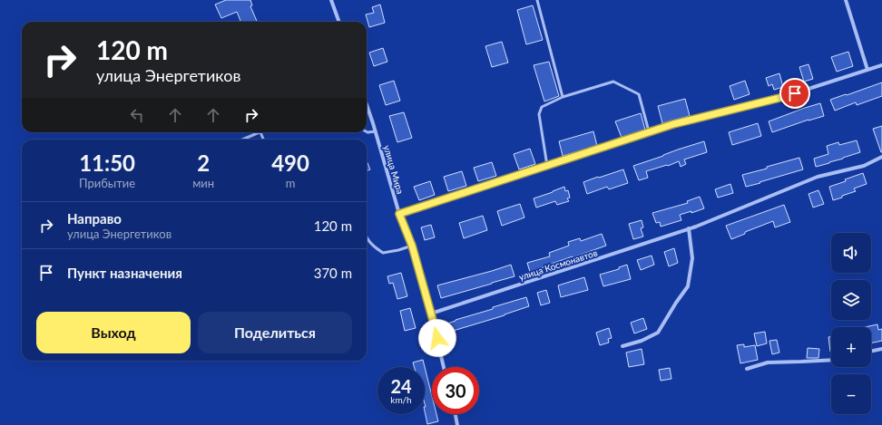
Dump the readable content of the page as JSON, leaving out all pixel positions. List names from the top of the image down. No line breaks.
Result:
{"streets":{"street":["улица Мира","улица Космонавтов"]},"crossings":[["улица Мира","улица Космонавтов"]],"page":{"turn":["120 m","улица Энергетиков"],"eta":["11:50","Прибытие","2","мин","490","m"],"list":[{"name":"Направо","note":"улица Энергетиков","value":"120 m"},{"name":"Пункт назначения","value":"370 m"}],"map_buttons":["+","−"],"buttons":["Выход","Поделиться"],"speed":"24 km/h","limit":"30"}}
